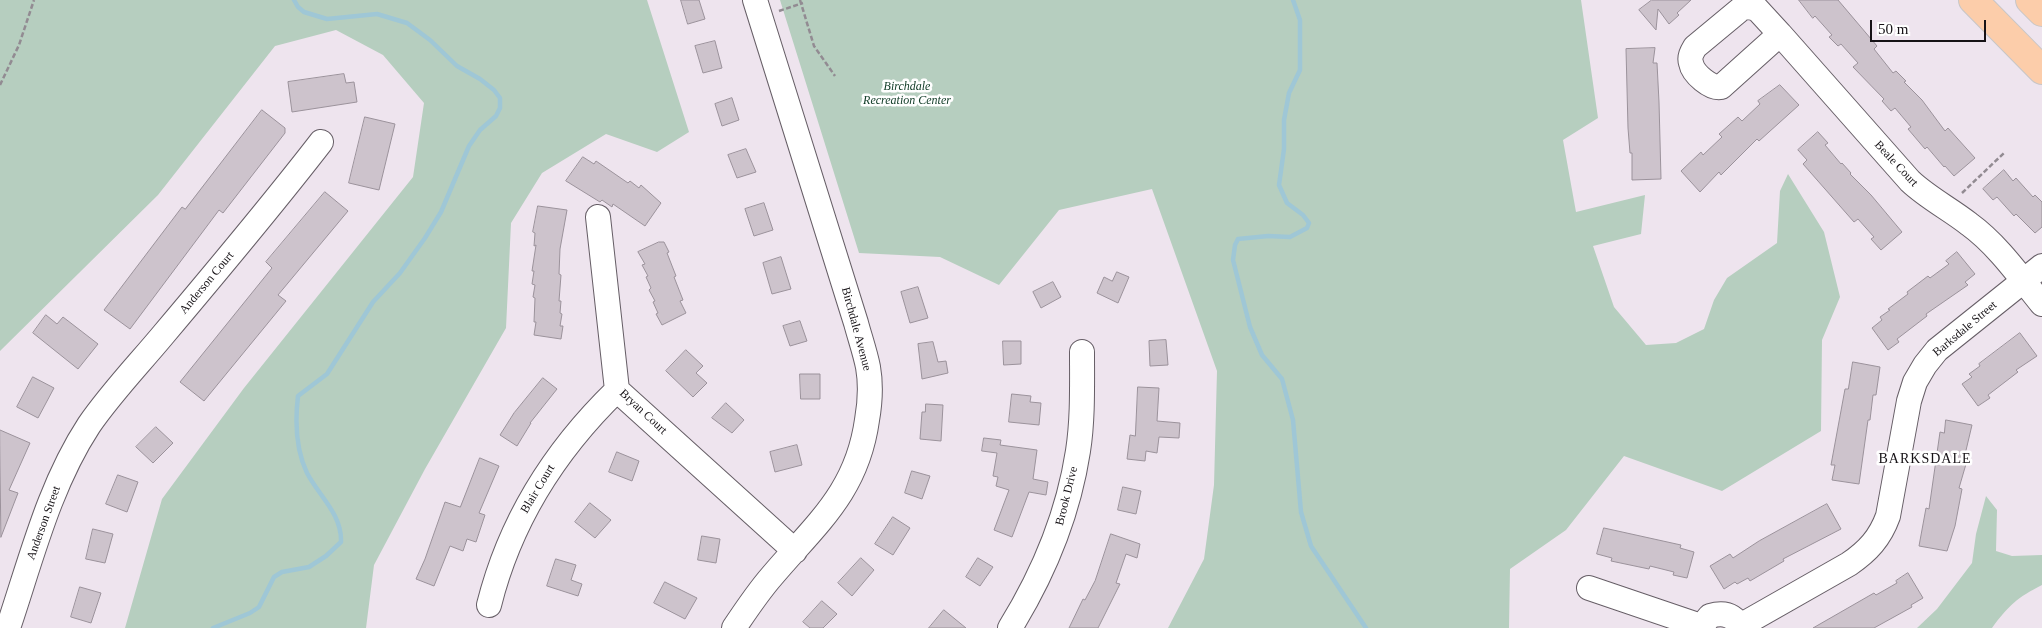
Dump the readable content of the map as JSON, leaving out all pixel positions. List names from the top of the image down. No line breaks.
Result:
{"streets":{"street":["Beale Court","Anderson Court","Birchdale Avenue","Barksdale Street","Bryan Court","Blair Court","Brook Drive","Anderson Street"]},"crossings":[["Beale Court","Barksdale Street"],["Anderson Court","Anderson Street"],["Birchdale Avenue","Bryan Court"],["Bryan Court","Blair Court"]],"districts":["BARKSDALE"],"parks":["Birchdale Recreation Center"],"scale_bar":"50 m"}
